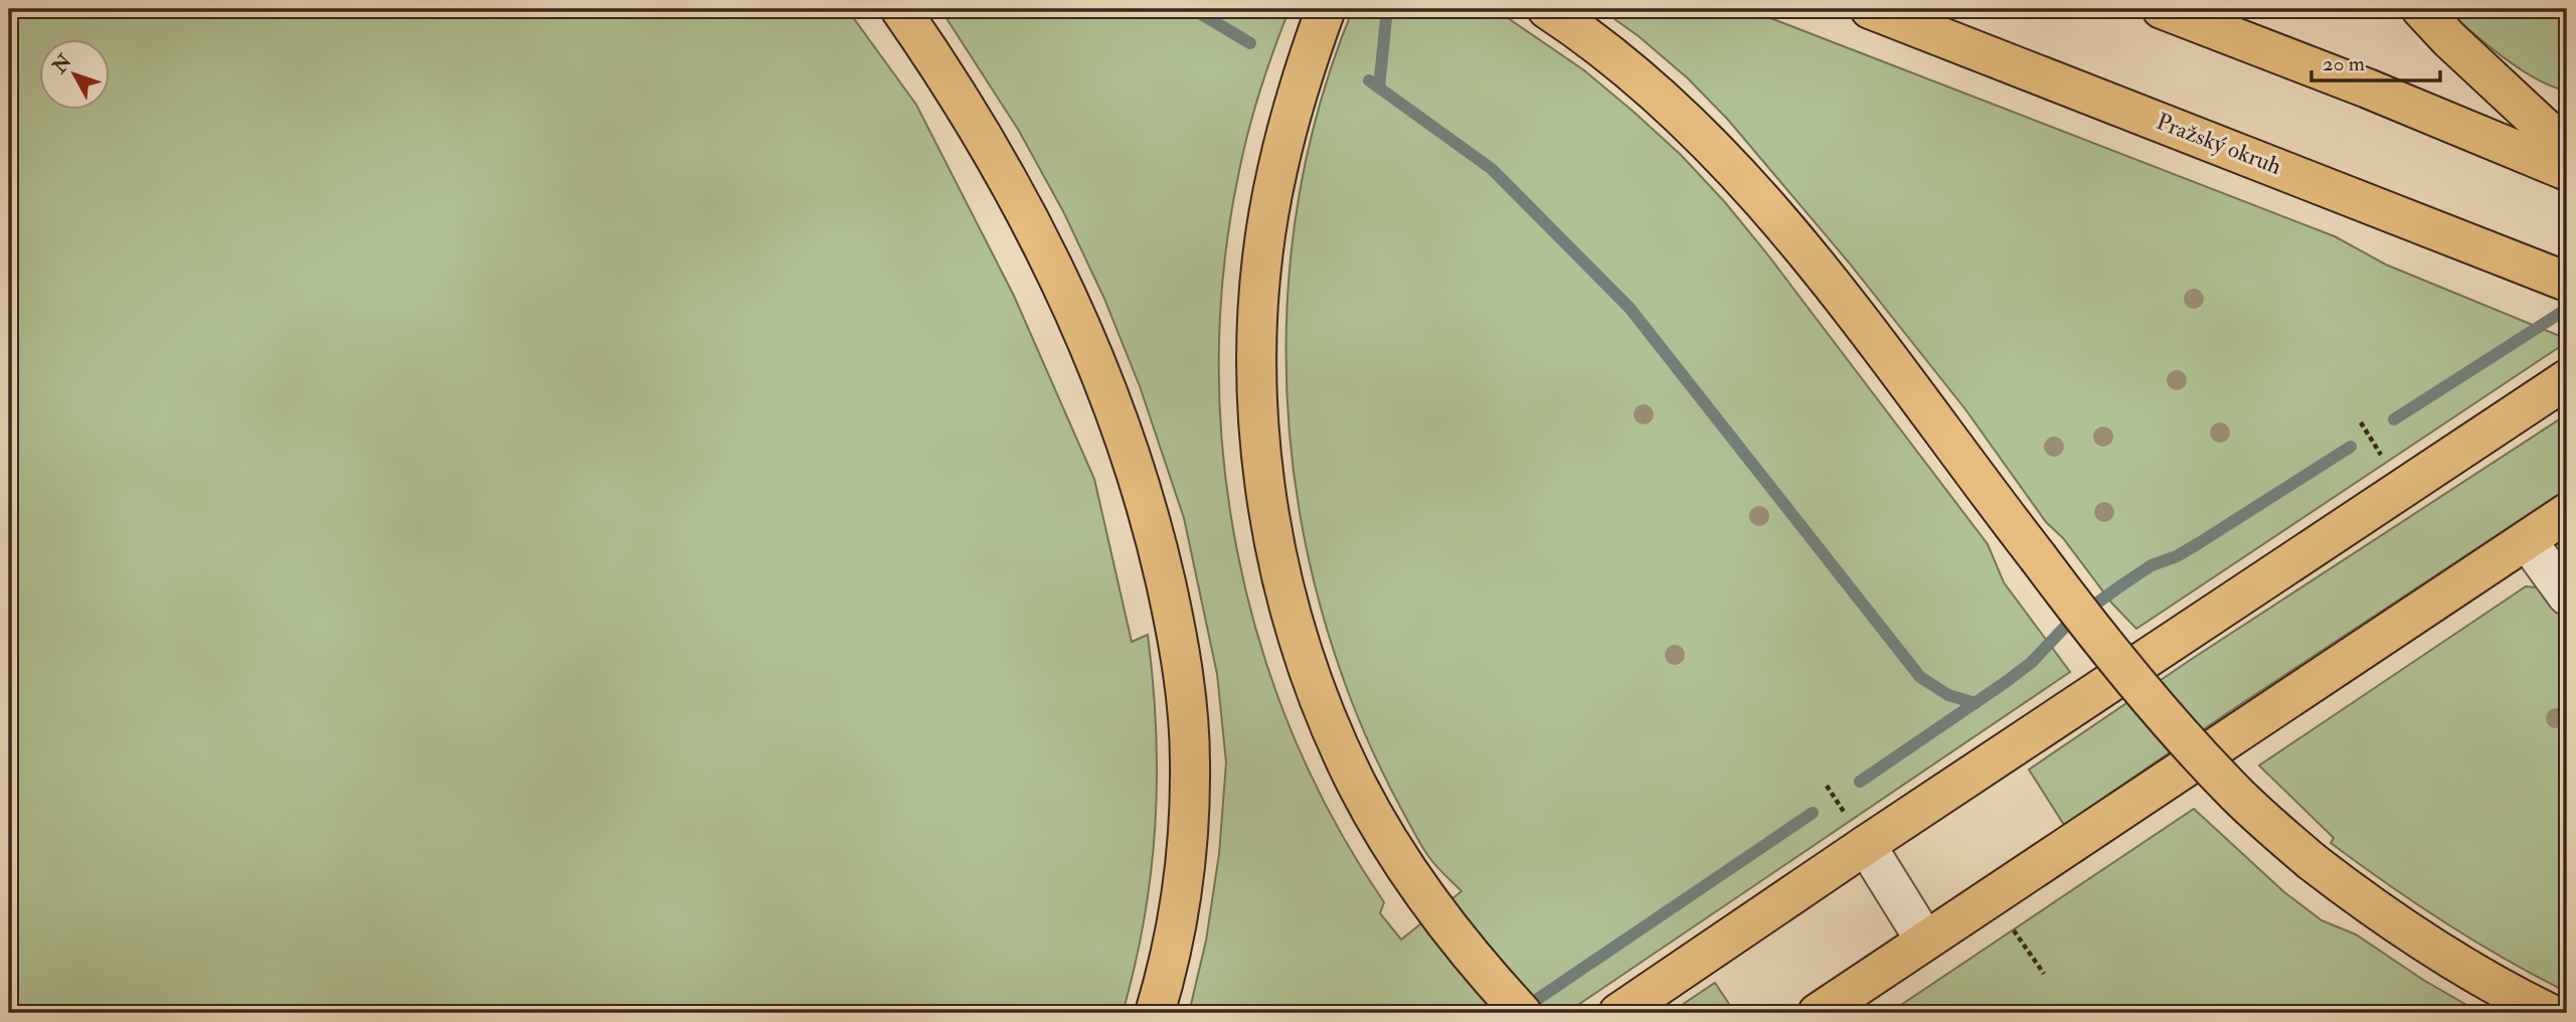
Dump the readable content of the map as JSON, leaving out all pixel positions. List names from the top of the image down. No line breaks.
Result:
{"streets":{"main road":["Pražský okruh"]},"scale_bar":"20 m","north":"top left"}
